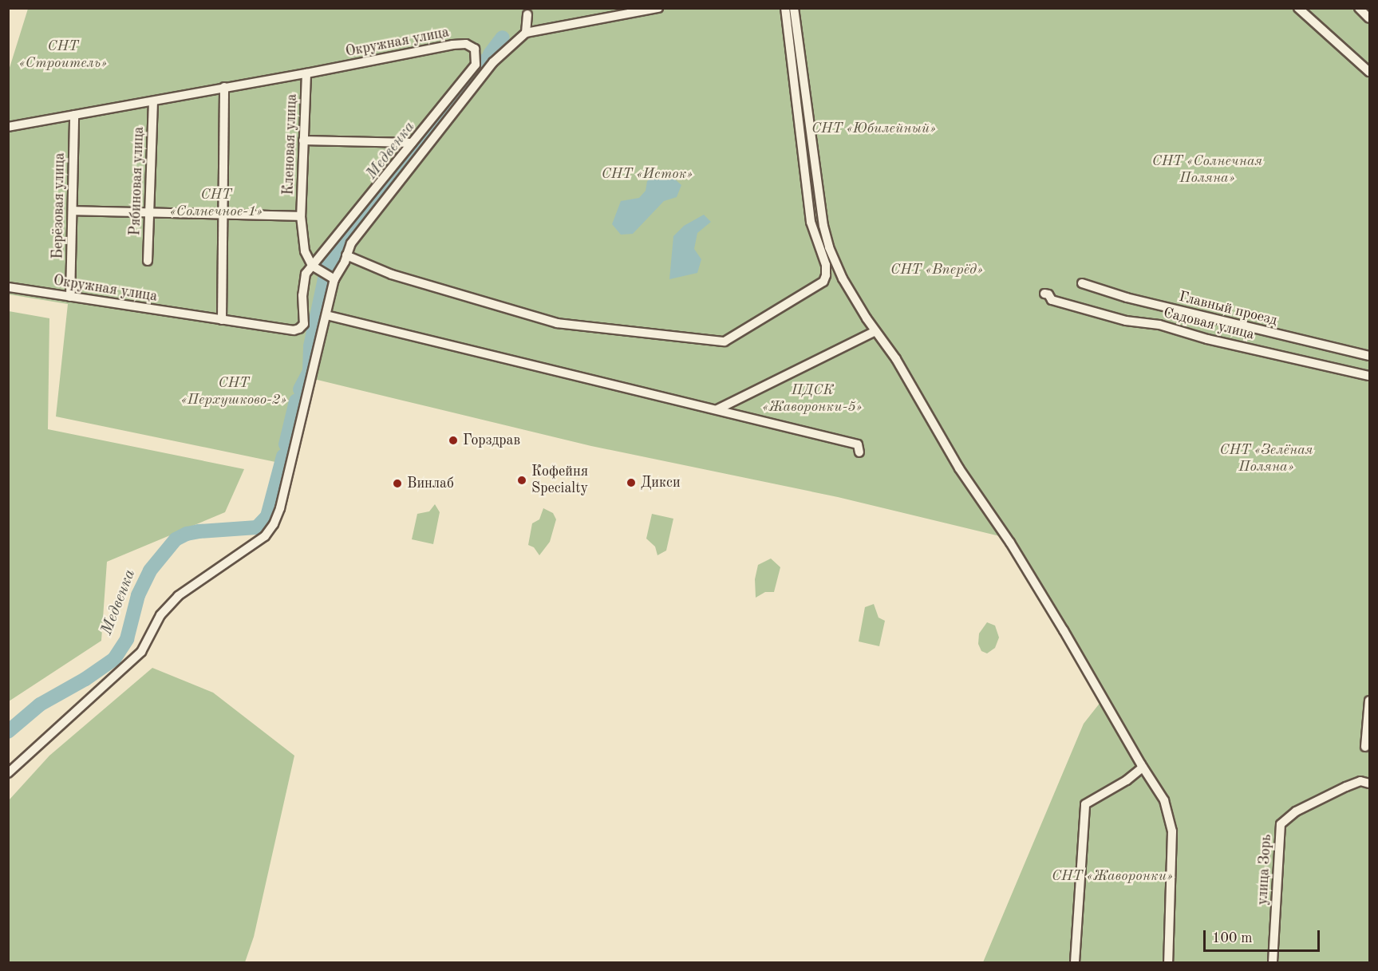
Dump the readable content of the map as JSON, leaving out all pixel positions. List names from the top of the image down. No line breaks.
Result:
{"streets":{"street":["Окружная улица","Кленовая улица","Рябиновая улица","Берёзовая улица","Главный проезд","Садовая улица","улица Зорь"]},"crossings":[["Окружная улица","Кленовая улица"],["Окружная улица","Рябиновая улица"],["Окружная улица","Берёзовая улица"]],"water":["Медвенка"],"parks":["СНТ «Строитель»","СНТ «Юбилейный»","СНТ «Солнечная Поляна»","СНТ «Исток»","СНТ «Солнечное-1»","СНТ «Вперёд»","СНТ «Перхушково-2»","ПДСК «Жаворонки-5»","СНТ «Зелёная Поляна»","СНТ «Жаворонки»"],"places":["Горздрав","Кофейня Specialty","Дикси","Винлаб"],"scale_bar":"100 m"}
